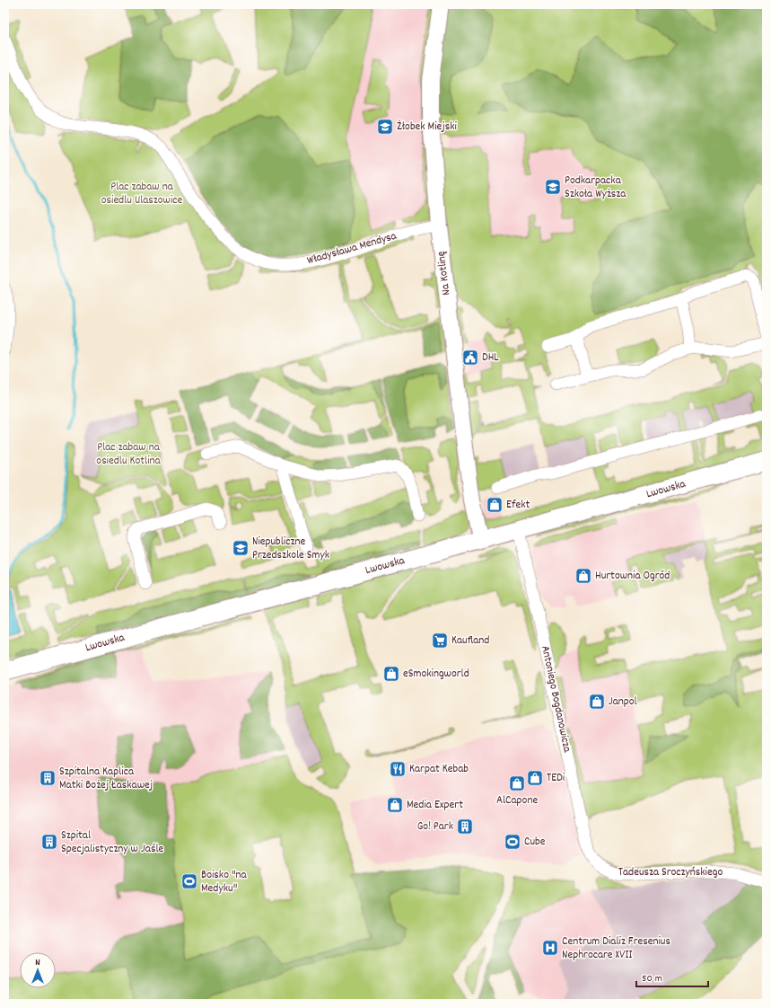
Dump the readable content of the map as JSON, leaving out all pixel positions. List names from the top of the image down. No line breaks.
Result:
{"streets":{"main road":["Lwowska"],"street":["Władysława Mendysa","Na Kotlinę","Antoniego Bogdanowicza","Tadeusza Sroczyńskiego"]},"crossings":[["Władysława Mendysa","Na Kotlinę"],["Na Kotlinę","Lwowska"],["Lwowska","Antoniego Bogdanowicza"],["Antoniego Bogdanowicza","Tadeusza Sroczyńskiego"]],"parks":["Plac zabaw na osiedlu Ulaszowice","Plac zabaw na osiedlu Kotlina"],"places":{"school or university":["Żłobek Miejski","Podkarpacka Szkoła Wyższa","Niepubliczne Przedszkole Smyk"],"public building":["DHL"],"shop":["Efekt","Hurtownia Ogród","eSmokingworld","Janpol","TEDi","AlCapone","Media Expert"],"supermarket":["Kaufland"],"restaurant":["Karpat Kebab"],"building":["Szpitalna Kaplica Matki Bożej Łaskawej","Go! Park","Szpital Specjalistyczny w Jaśle"],"sports":["Cube","Boisko \"na Medyku\""],"hospital":["Centrum Dializ Fresenius Nephrocare XVII"]},"scale_bar":"50 m","north":"top"}
